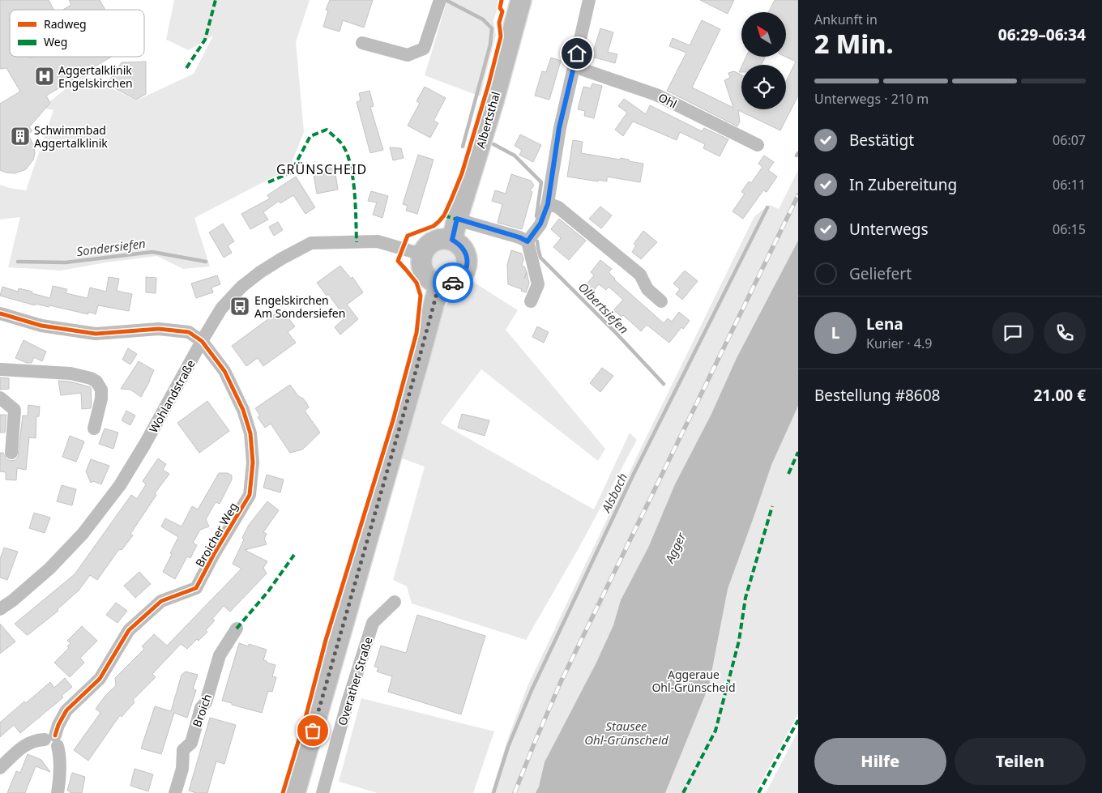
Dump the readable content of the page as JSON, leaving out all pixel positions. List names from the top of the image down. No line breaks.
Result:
{"streets":{"main road":["Albertsthal"],"street":["Ohl","Wohlandstraße","Broicher Weg","Overather Straße","Broich"]},"crossings":[["Albertsthal","Wohlandstraße"],["Wohlandstraße","Broicher Weg"]],"districts":["GRÜNSCHEID"],"water":["Sondersiefen","Olbertsiefen","Alsbach","Agger","Stausee Ohl-Grünscheid"],"parks":["Aggeraue Ohl-Grünscheid"],"places":{"hospital":["Aggertalklinik Engelskirchen"],"building":["Schwimmbad Aggertalklinik"],"bus stop":["Engelskirchen Am Sondersiefen"]},"legend":["Radweg","Weg"],"north":"top left","page":{"heading":["2 Min.","Ankunft in","06:29–06:34"],"panel":["Lena","Kurier · 4.9","Bestellung #8608","21.00 €"],"bar":"Unterwegs · 210 m","list":[["Bestätigt","06:07"],["In Zubereitung","06:11"],["Unterwegs","06:15"],"Geliefert"],"round":"L","buttons":["Hilfe","Teilen"]}}
